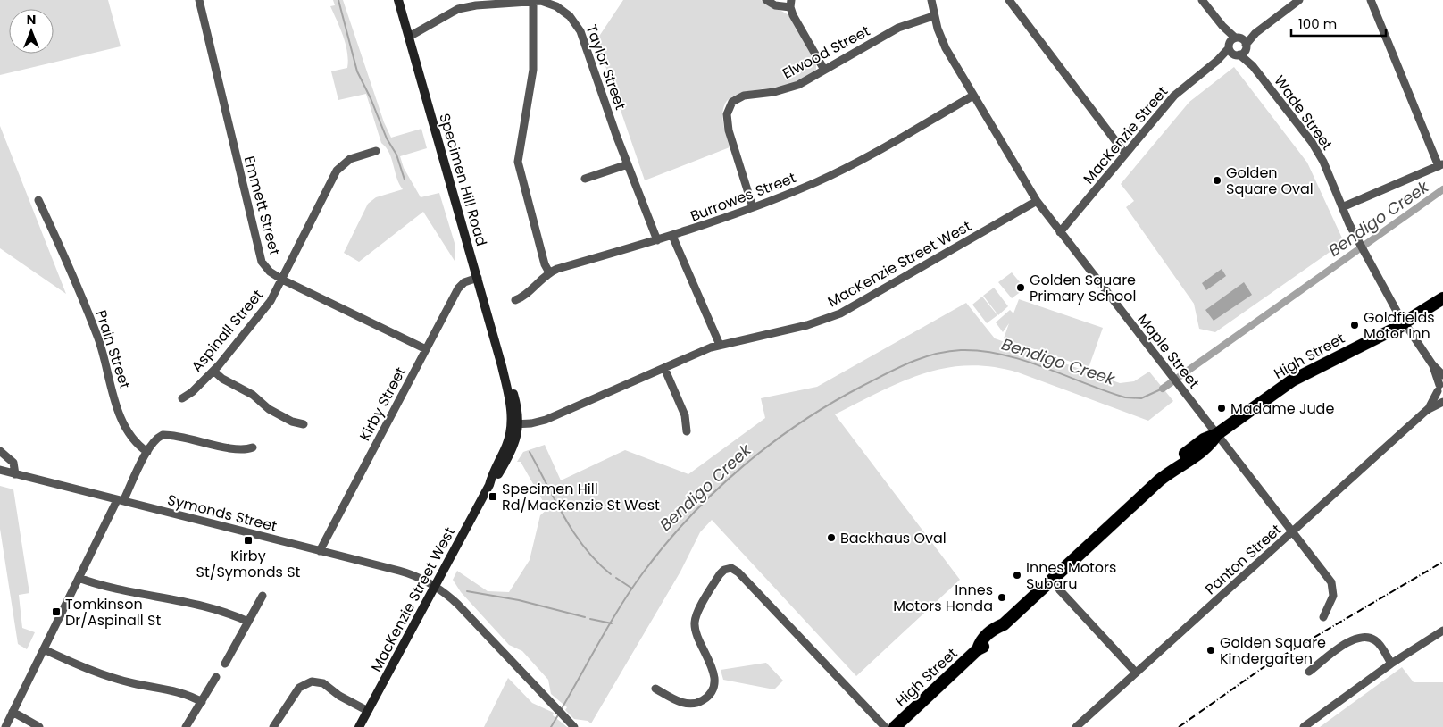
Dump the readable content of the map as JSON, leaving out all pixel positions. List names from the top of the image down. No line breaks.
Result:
{"streets":{"highway":["High Street"],"main road":["Specimen Hill Road","MacKenzie Street West"],"street":["Elwood Street","Taylor Street","Wade Street","MacKenzie Street","Burrowes Street","Emmett Street","Aspinall Street","Prain Street","Maple Street","Kirby Street","Symonds Street","Panton Street"]},"crossings":[["Elwood Street","Burrowes Street"],["Elwood Street","Maple Street"],["Taylor Street","Specimen Hill Road"],["Taylor Street","Burrowes Street"],["Wade Street","MacKenzie Street"],["Wade Street","High Street"],["Wade Street","Panton Street"],["MacKenzie Street","Maple Street"],["Specimen Hill Road","MacKenzie Street West"],["Specimen Hill Road","Kirby Street"],["Burrowes Street","Maple Street"],["Emmett Street","Aspinall Street"],["Emmett Street","Kirby Street"],["MacKenzie Street West","Maple Street"],["MacKenzie Street West","Symonds Street"],["Maple Street","High Street"],["Maple Street","Panton Street"],["Kirby Street","Symonds Street"]],"water":["Bendigo Creek"],"places":{"other":["Golden Square Oval","Golden Square Primary School","Goldfields Motor Inn","Madame Jude","Backhaus Oval","Innes Motors Subaru","Innes Motors Honda","Golden Square Kindergarten"],"transit":["Specimen Hill Rd/MacKenzie St West","Kirby St/Symonds St","Tomkinson Dr/Aspinall St"]},"scale_bar":"100 m","north":"top"}
